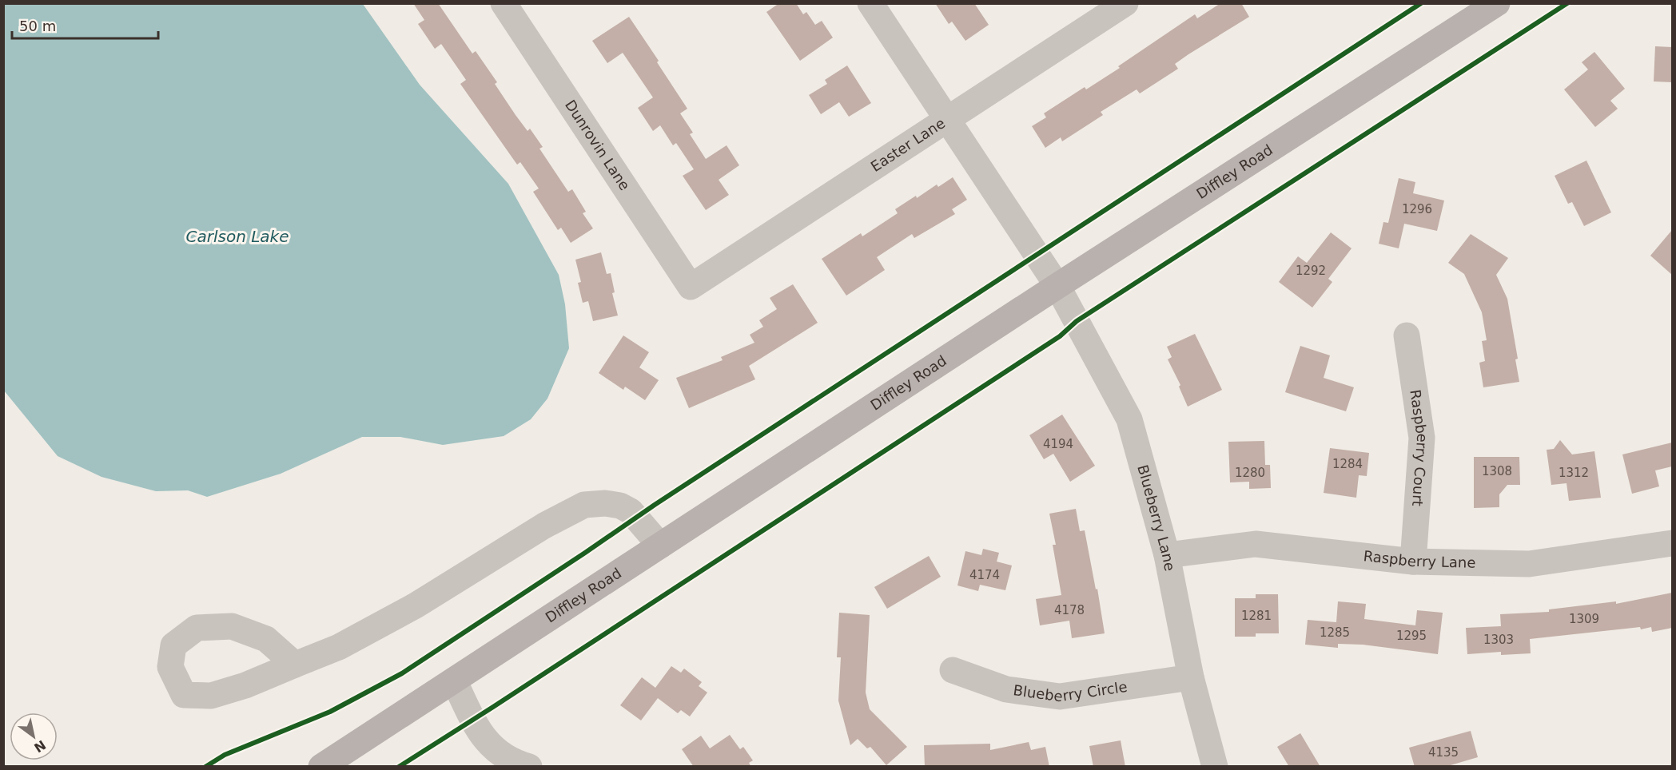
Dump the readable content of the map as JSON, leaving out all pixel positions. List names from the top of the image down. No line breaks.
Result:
{"streets":{"main road":["Diffley Road"],"street":["Dunrovin Lane","Easter Lane","Raspberry Court","Blueberry Lane","Raspberry Lane","Blueberry Circle"]},"crossings":[["Dunrovin Lane","Easter Lane"],["Easter Lane","Blueberry Lane"],["Diffley Road","Blueberry Lane"],["Raspberry Court","Raspberry Lane"],["Blueberry Lane","Raspberry Lane"],["Blueberry Lane","Blueberry Circle"]],"water":["Carlson Lake"],"house_numbers":["1296","1292","4194","1284","1308","1280","1312","4174","4178","1281","1309","1285","1295","1303","4135"],"scale_bar":"50 m","north":"bottom right"}
